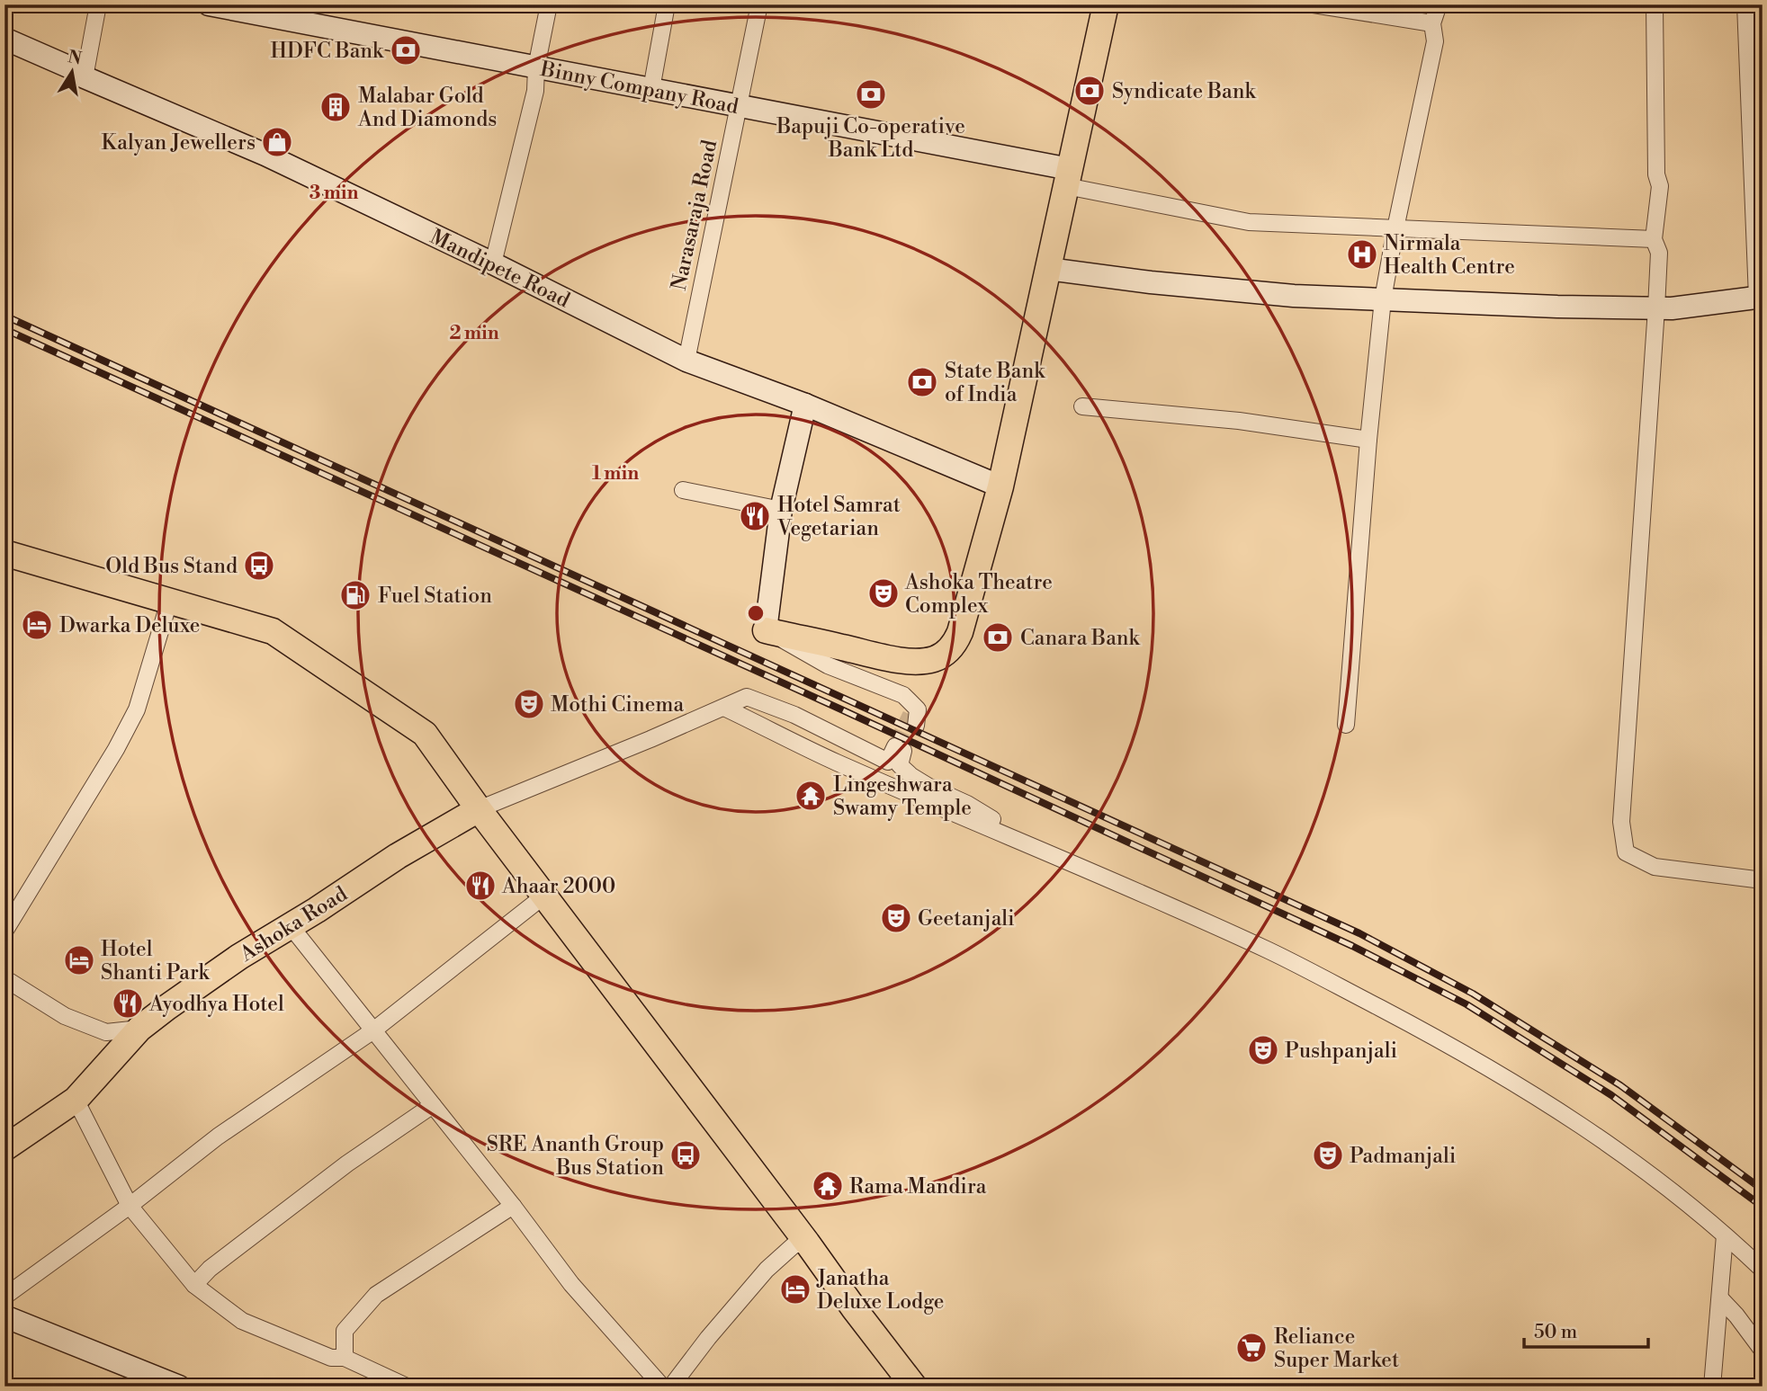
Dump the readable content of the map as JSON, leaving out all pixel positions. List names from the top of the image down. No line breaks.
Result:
{"streets":{"main road":["Binny Company Road","Mandipete Road","Ashoka Road"],"street":["Narasaraja Road"]},"crossings":[["Binny Company Road","Narasaraja Road"],["Narasaraja Road","Mandipete Road"]],"places":{"bank":["HDFC Bank","Syndicate Bank","Bapuji Co-operative Bank Ltd","State Bank of India","Canara Bank"],"building":["Malabar Gold And Diamonds"],"shop":["Kalyan Jewellers"],"hospital":["Nirmala Health Centre"],"restaurant":["Hotel Samrat Vegetarian","Ahaar 2000","Ayodhya Hotel"],"bus stop":["Old Bus Stand","SRE Ananth Group Bus Station"],"theatre":["Ashoka Theatre Complex","Mothi Cinema","Geetanjali","Pushpanjali","Padmanjali"],"fuel station":["Fuel Station"],"hotel":["Dwarka Deluxe","Hotel Shanti Park","Janatha Deluxe Lodge"],"temple":["Lingeshwara Swamy Temple","Rama Mandira"],"supermarket":["Reliance Super Market"]},"scale_bar":"50 m","north":"top","rings":["3 min","2 min","1 min"]}
